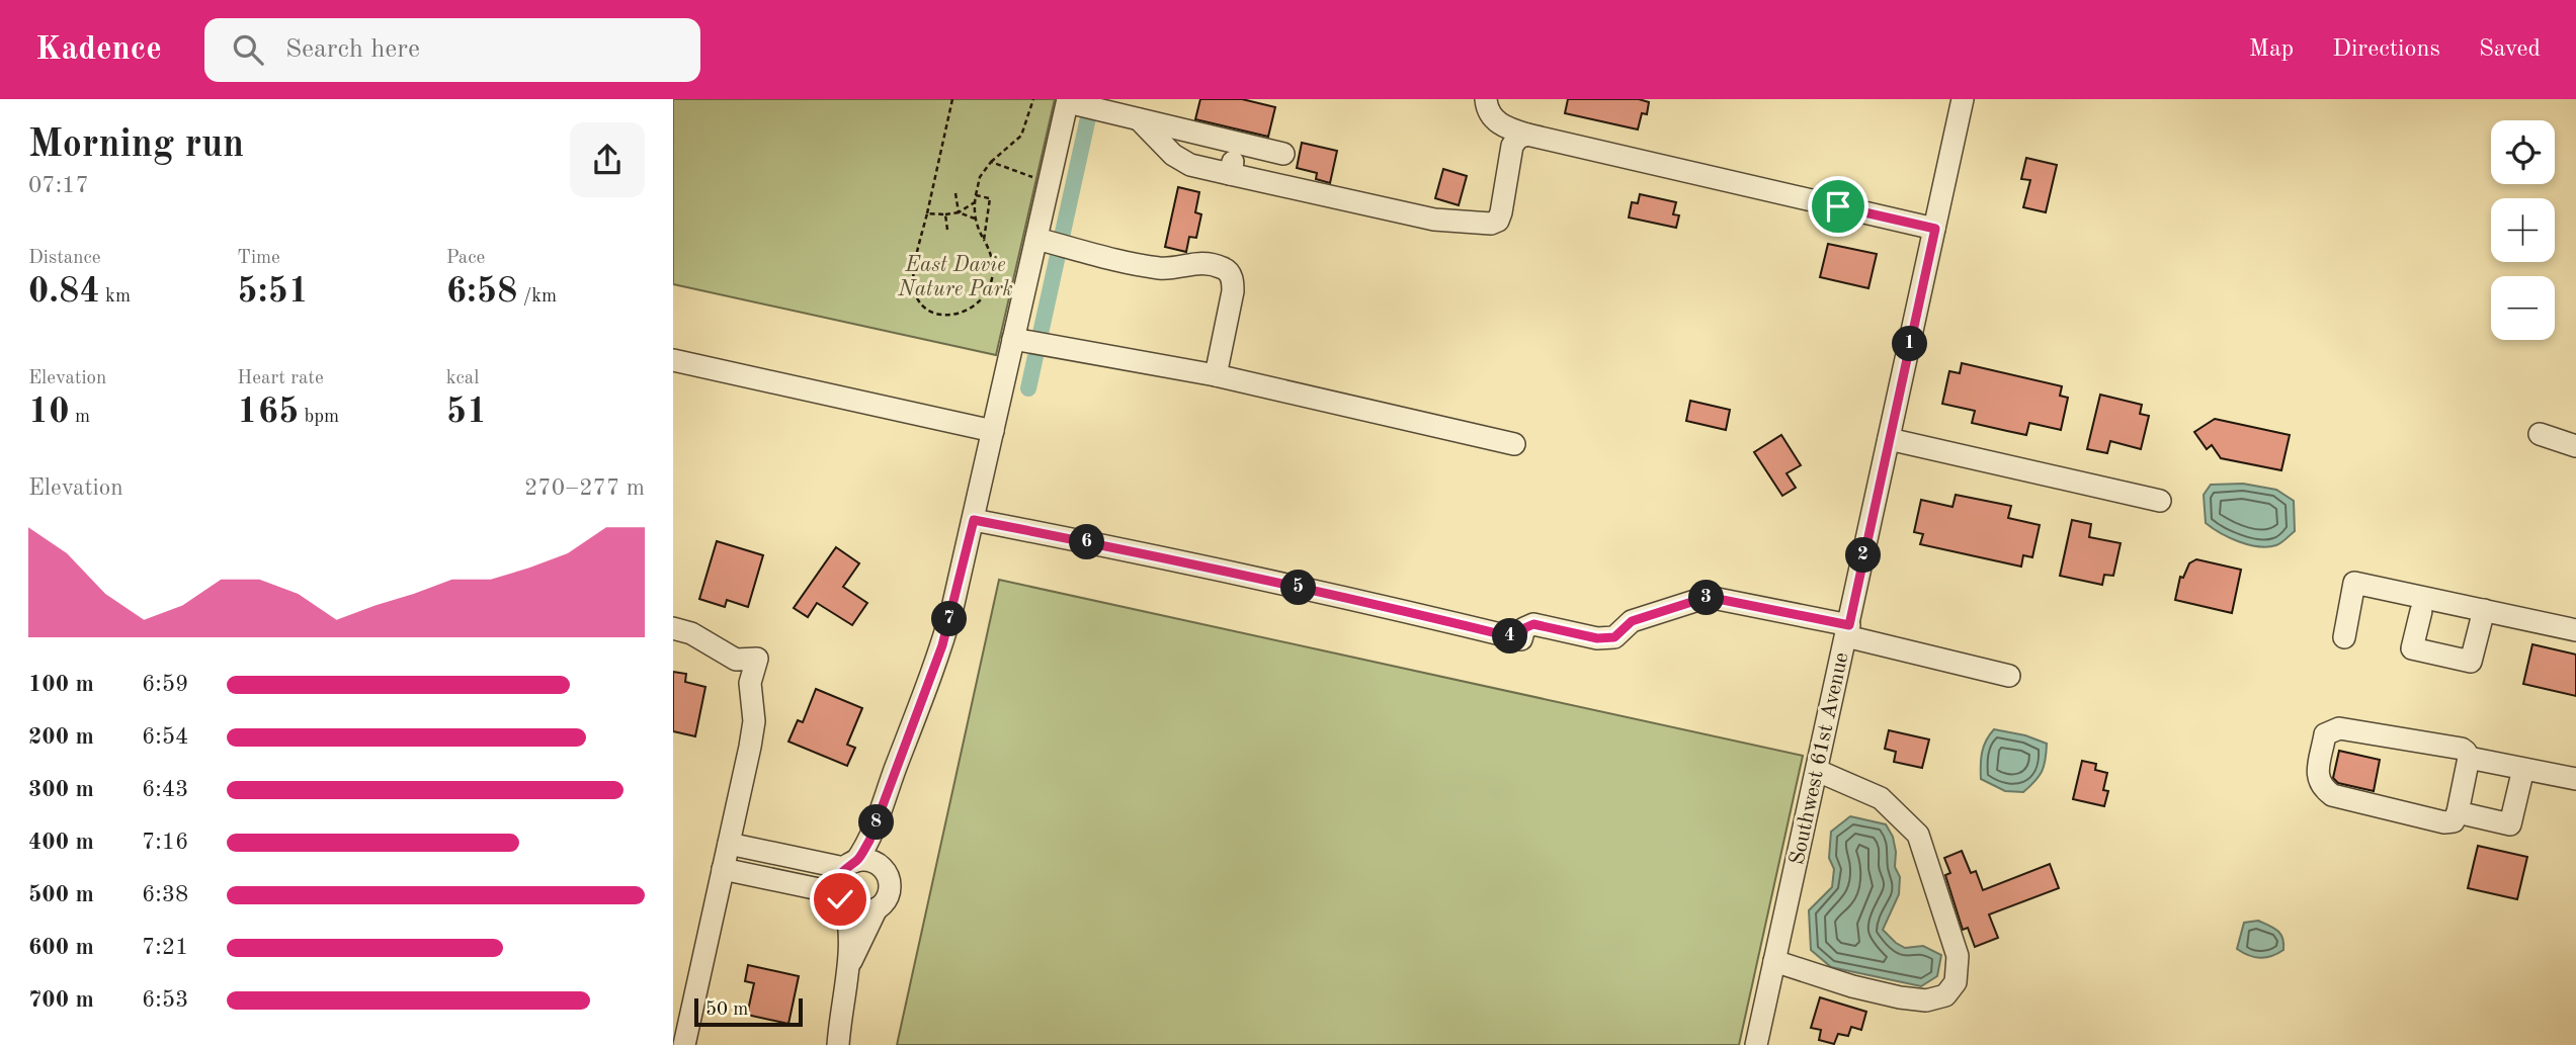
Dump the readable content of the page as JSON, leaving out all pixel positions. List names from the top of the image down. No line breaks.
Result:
{"streets":{"street":["Southwest 61st Avenue"]},"parks":["East Davie Nature Park"],"scale_bar":"50 m","page":{"header":"Kadence","search":"Search here","nav":["Map","Directions","Saved"],"heading":["Morning run","07:17"],"map_buttons":["+","−"],"stats":[["Distance","0.84 km"],["Time","5:51"],["Pace","6:58 /km"],["Elevation","10 m"],["Heart rate","165 bpm"],["kcal","51"]],"pins":["1","6","2","5","3","7","4","8"],"chart":["Elevation","270–277 m"],"list":[{"name":"100 m","note":"6:59"},{"name":"200 m","note":"6:54"},{"name":"300 m","note":"6:43"},{"name":"400 m","note":"7:16"},{"name":"500 m","note":"6:38"},{"name":"600 m","note":"7:21"},{"name":"700 m","note":"6:53"}],"scale":"50 m"}}
